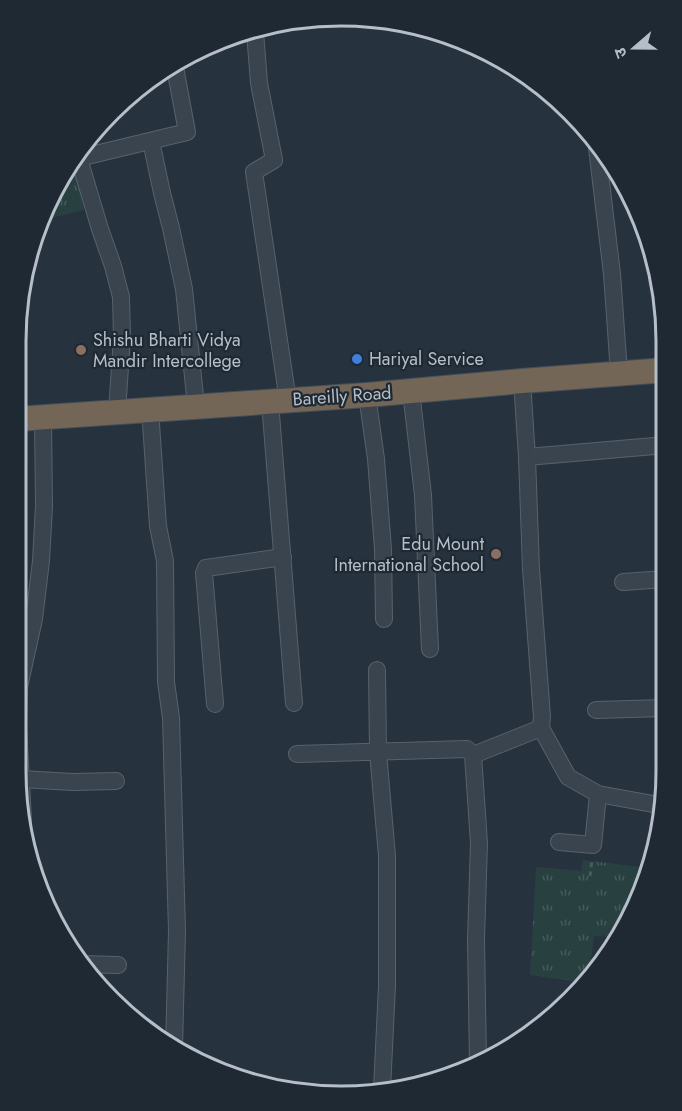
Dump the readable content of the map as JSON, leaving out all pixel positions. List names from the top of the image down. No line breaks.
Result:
{"streets":{"highway":["Bareilly Road"]},"places":["Shishu Bharti Vidya Mandir Intercollege","Hariyal Service","Edu Mount International School"],"north":"left"}
